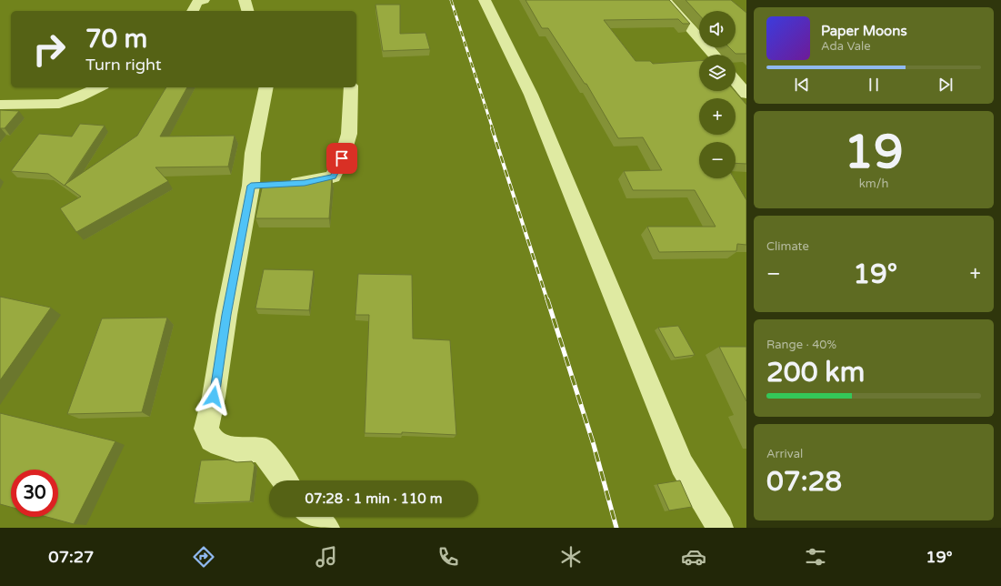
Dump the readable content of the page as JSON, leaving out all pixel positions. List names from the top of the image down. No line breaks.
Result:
{"page":{"map_buttons":["+","−"],"turn":["70 m","Turn right"],"song":["Paper Moons","Ada Vale"],"tile":[["19","km/h"],"Climate",["Range · 40%","200 km"],["Arrival","07:28"]],"heat":["−","19°","+"],"limit":"30","trip":"07:28 · 1 min · 110 m","tabs":["07:27","19°"]}}
